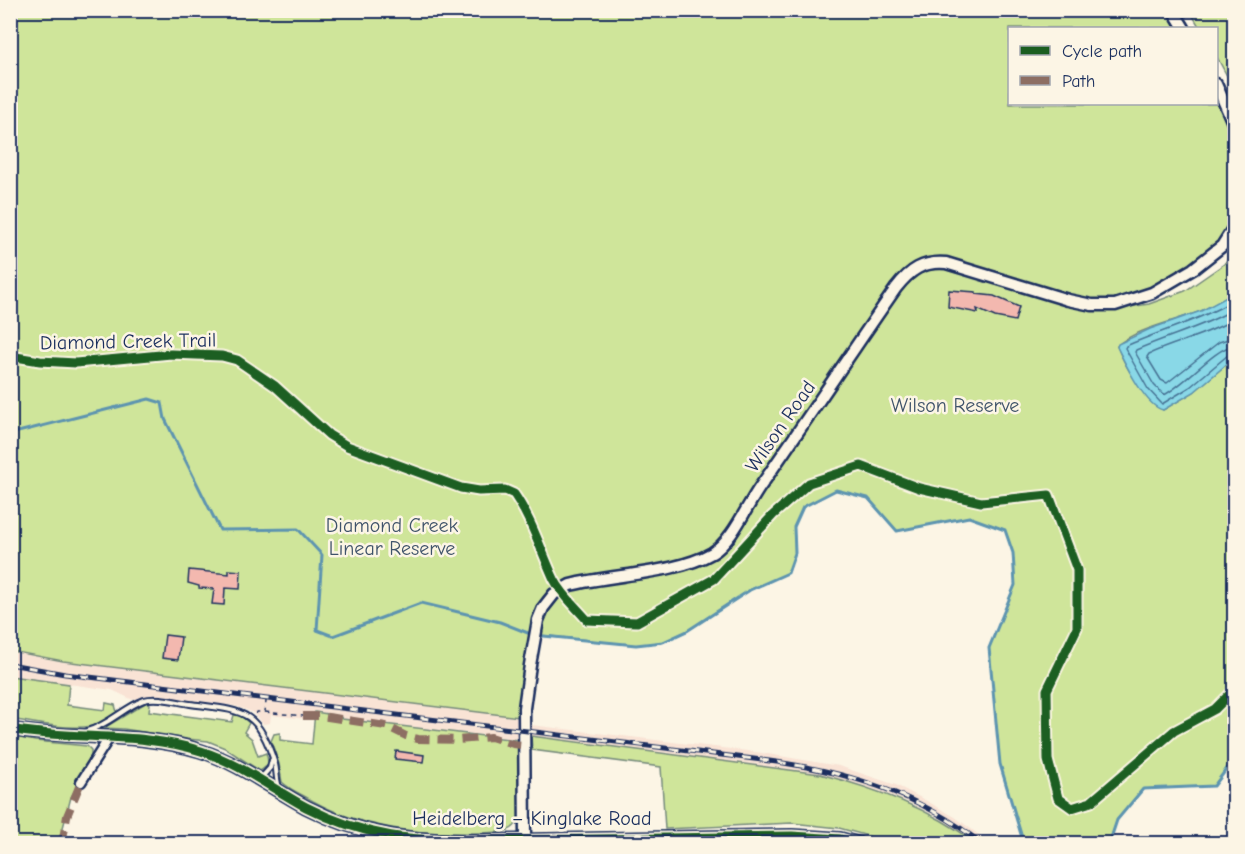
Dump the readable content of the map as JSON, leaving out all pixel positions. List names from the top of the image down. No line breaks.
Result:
{"streets":{"main road":["Heidelberg – Kinglake Road"],"street":["Wilson Road"],"cycle path":["Diamond Creek Trail"]},"crossings":[["Wilson Road","Heidelberg – Kinglake Road"]],"parks":["Wilson Reserve","Diamond Creek Linear Reserve"],"legend":["Cycle path","Path"]}
